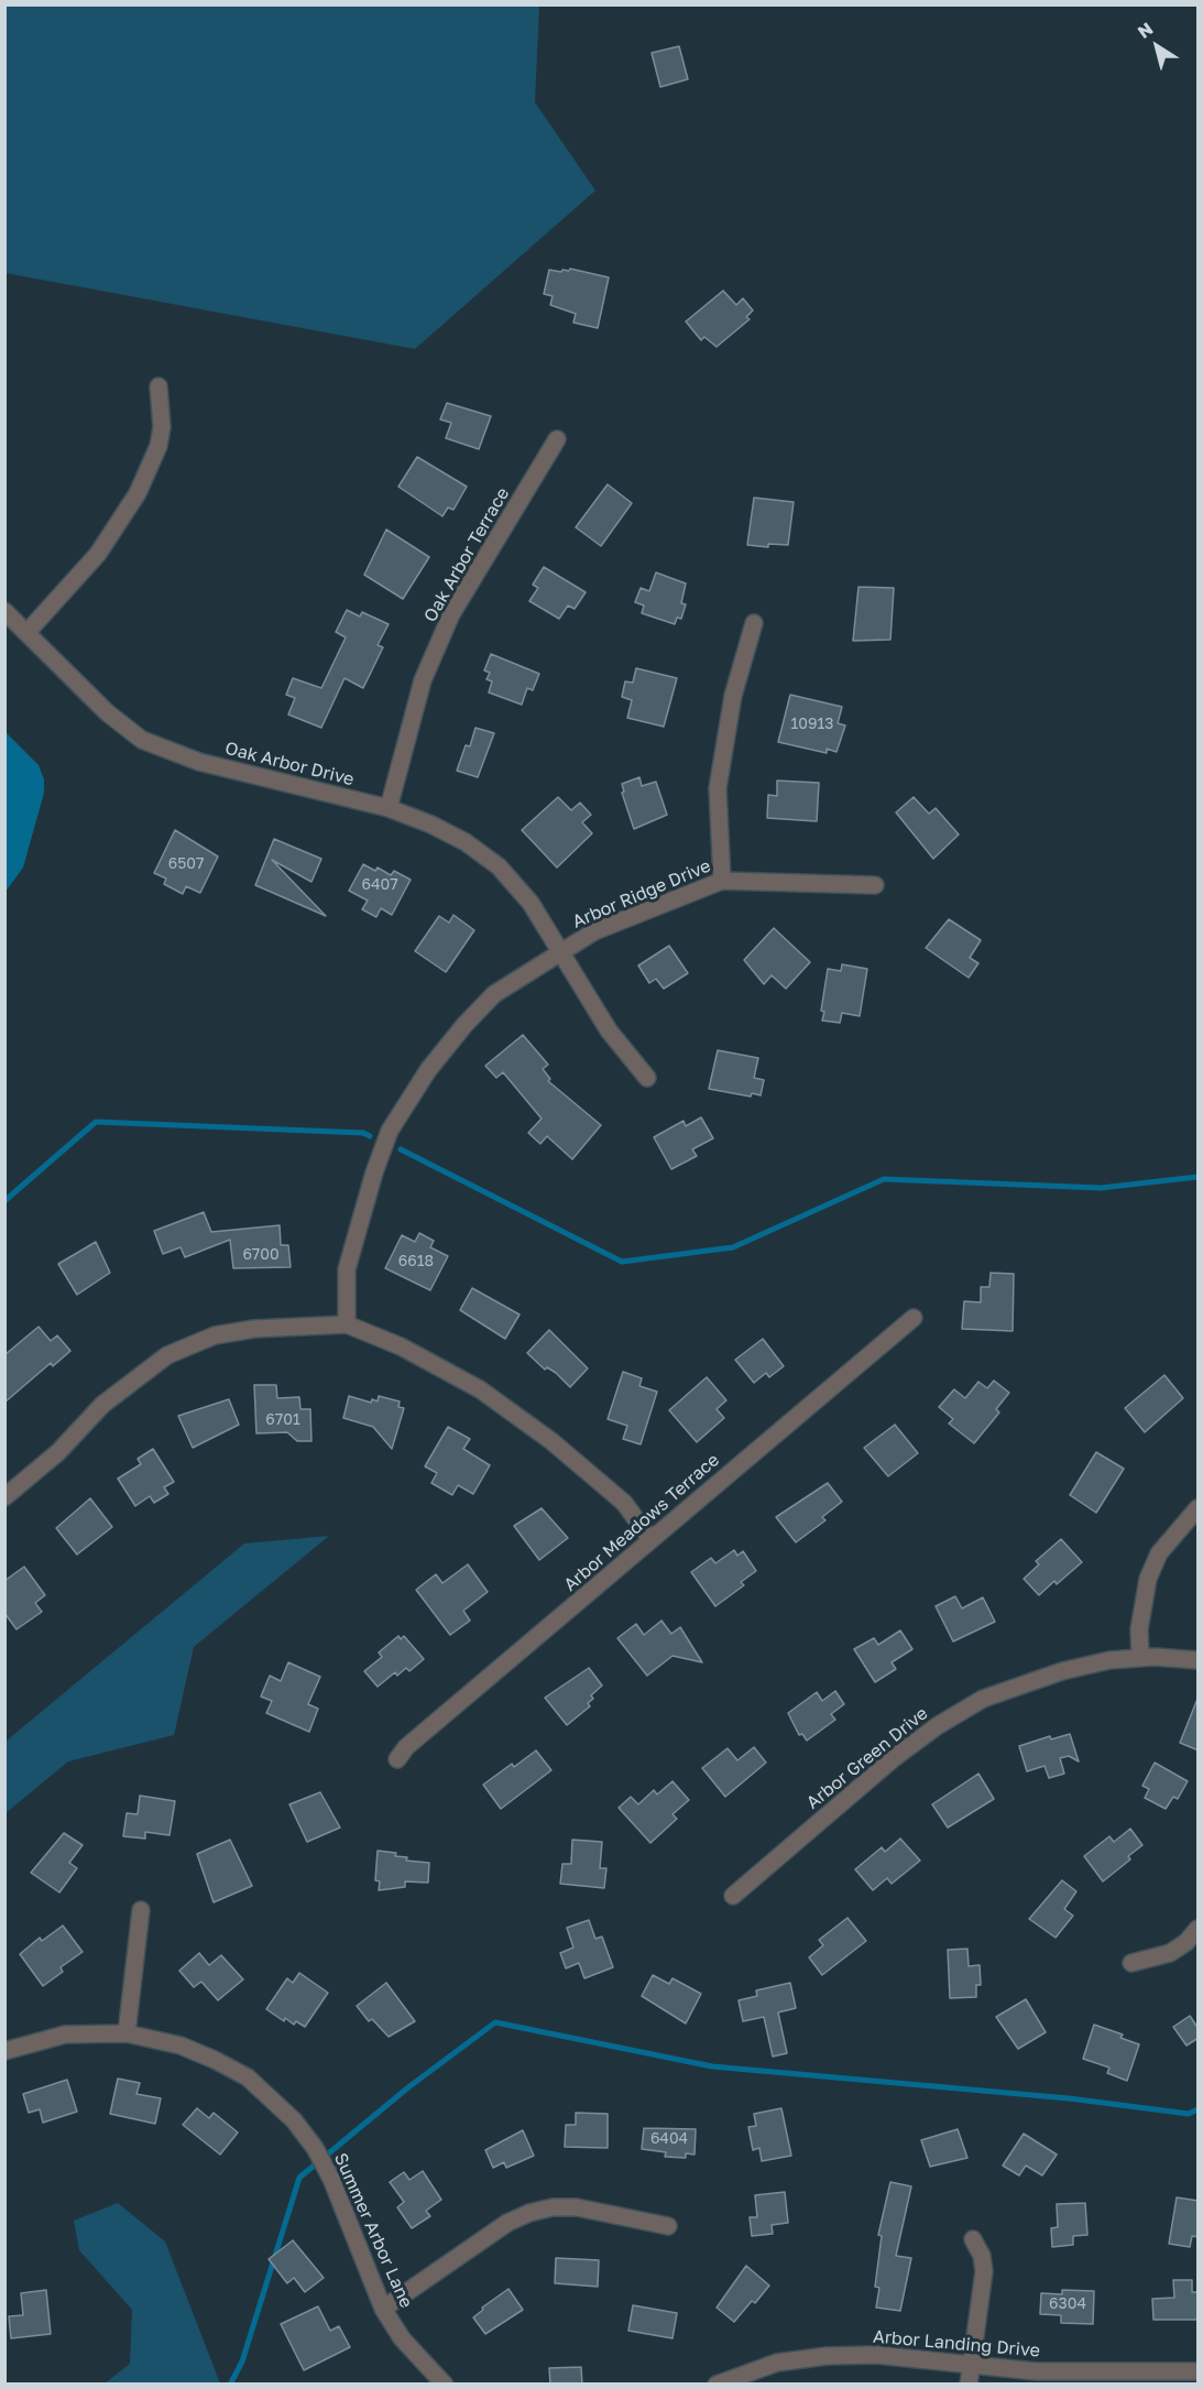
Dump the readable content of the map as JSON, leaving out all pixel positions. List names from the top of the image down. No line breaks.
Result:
{"streets":{"street":["Oak Arbor Terrace","Oak Arbor Drive","Arbor Ridge Drive","Arbor Meadows Terrace","Arbor Green Drive","Summer Arbor Lane","Arbor Landing Drive"]},"crossings":[["Oak Arbor Terrace","Oak Arbor Drive"],["Oak Arbor Drive","Arbor Ridge Drive"]],"house_numbers":["10913","6507","6407","6700","6618","6701","6404","6304"],"north":"top left"}
